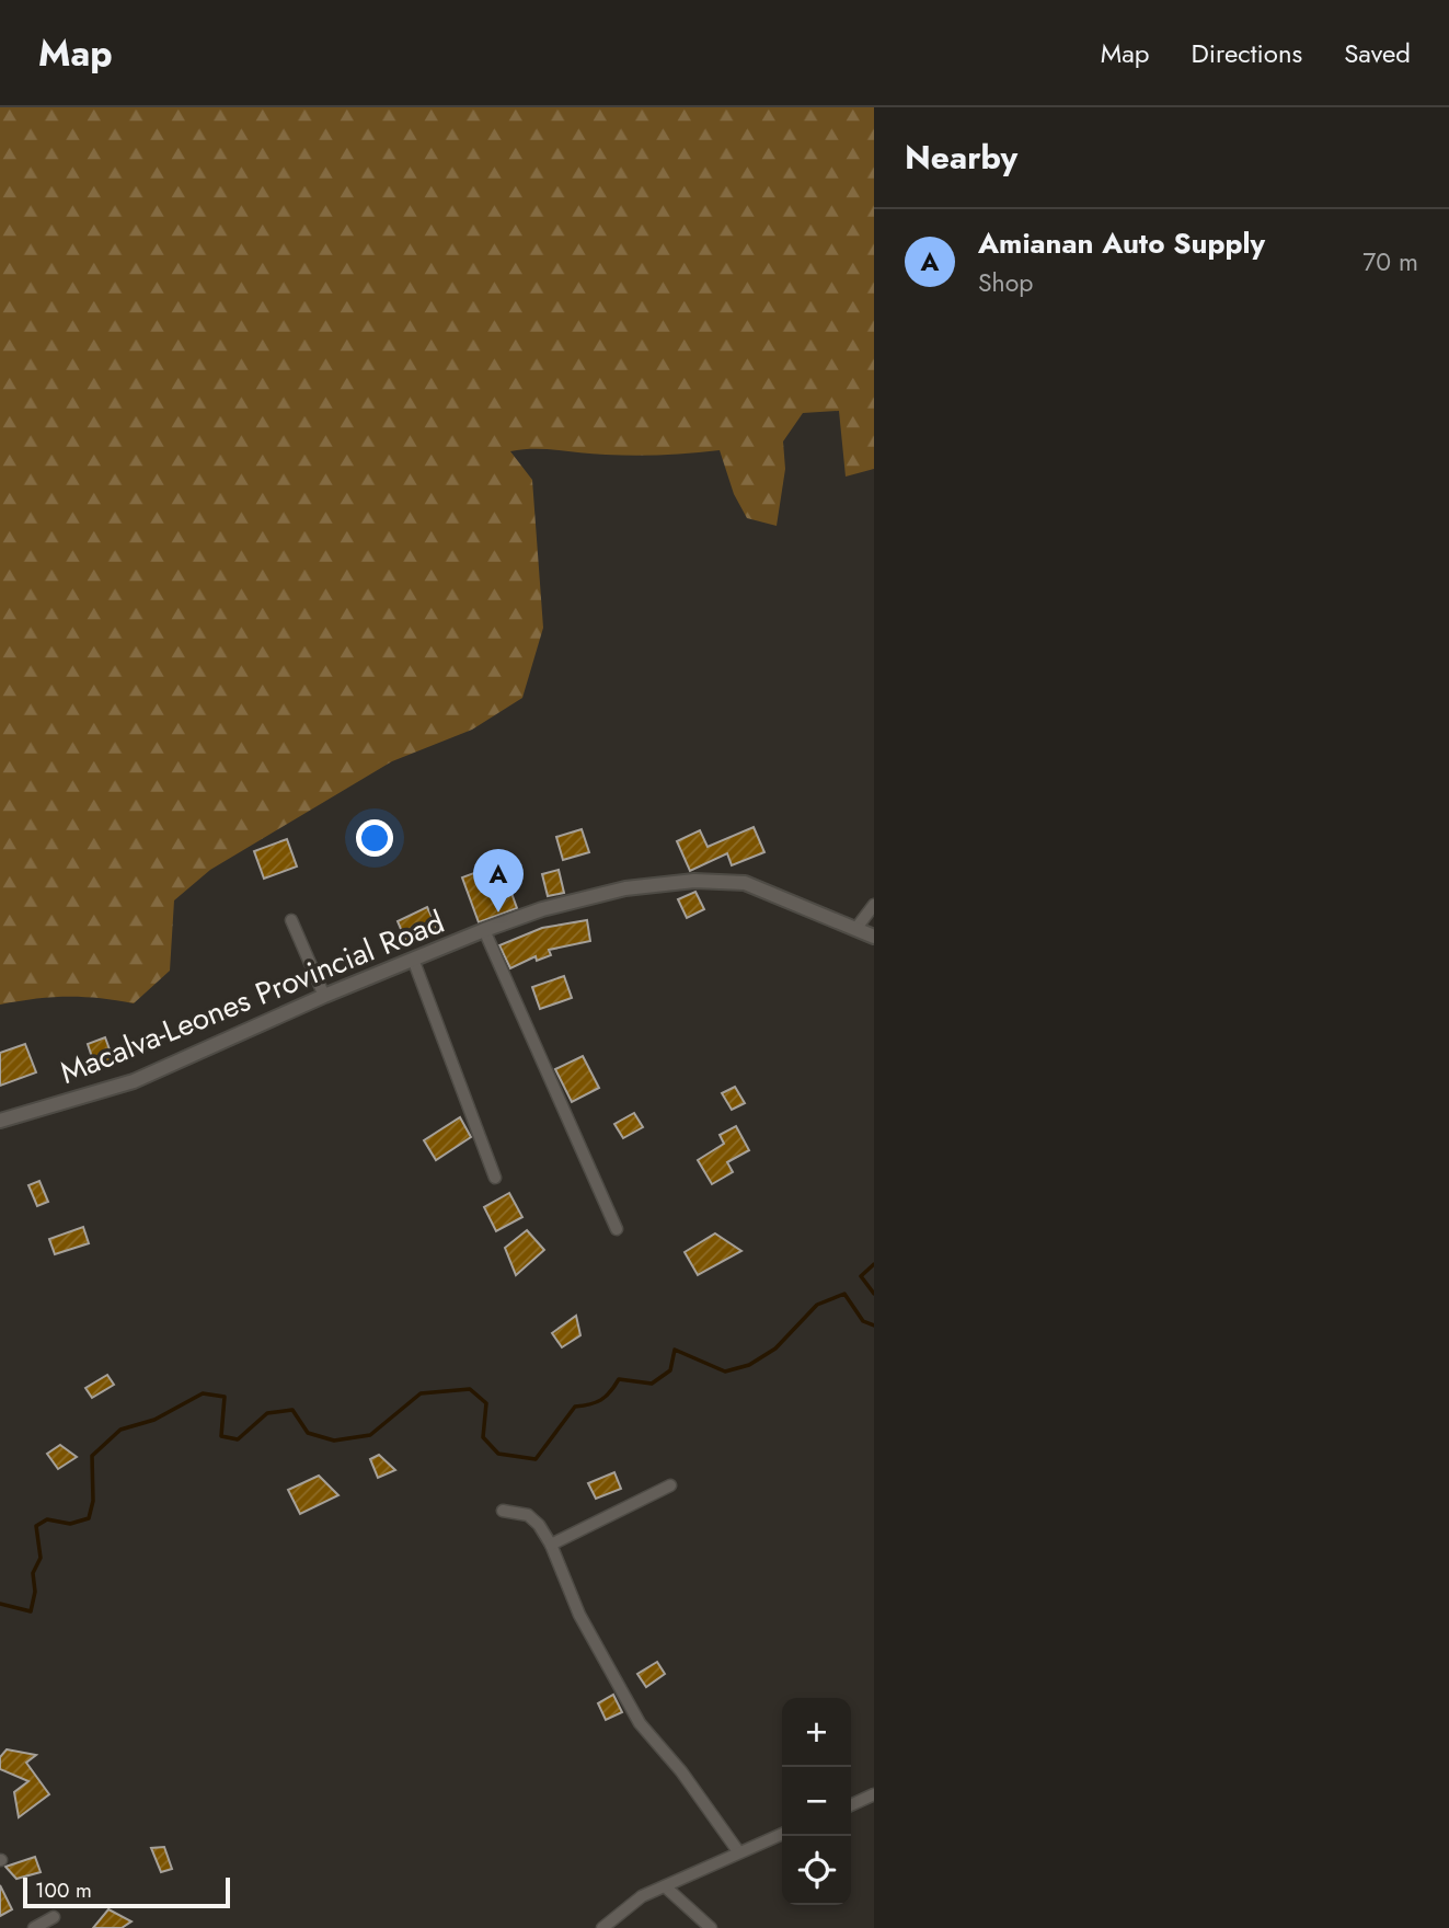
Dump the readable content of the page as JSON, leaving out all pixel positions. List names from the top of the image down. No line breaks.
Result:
{"streets":{"street":["Macalva-Leones Provincial Road"]},"scale_bar":"100 m","page":{"header":"Map","nav":["Map","Directions","Saved"],"heading":"Nearby","list":[{"mark":"A","name":"Amianan Auto Supply","note":"Shop","value":"70 m"}],"pins":"A","map_buttons":["+","−"],"scale":"100 m"}}
